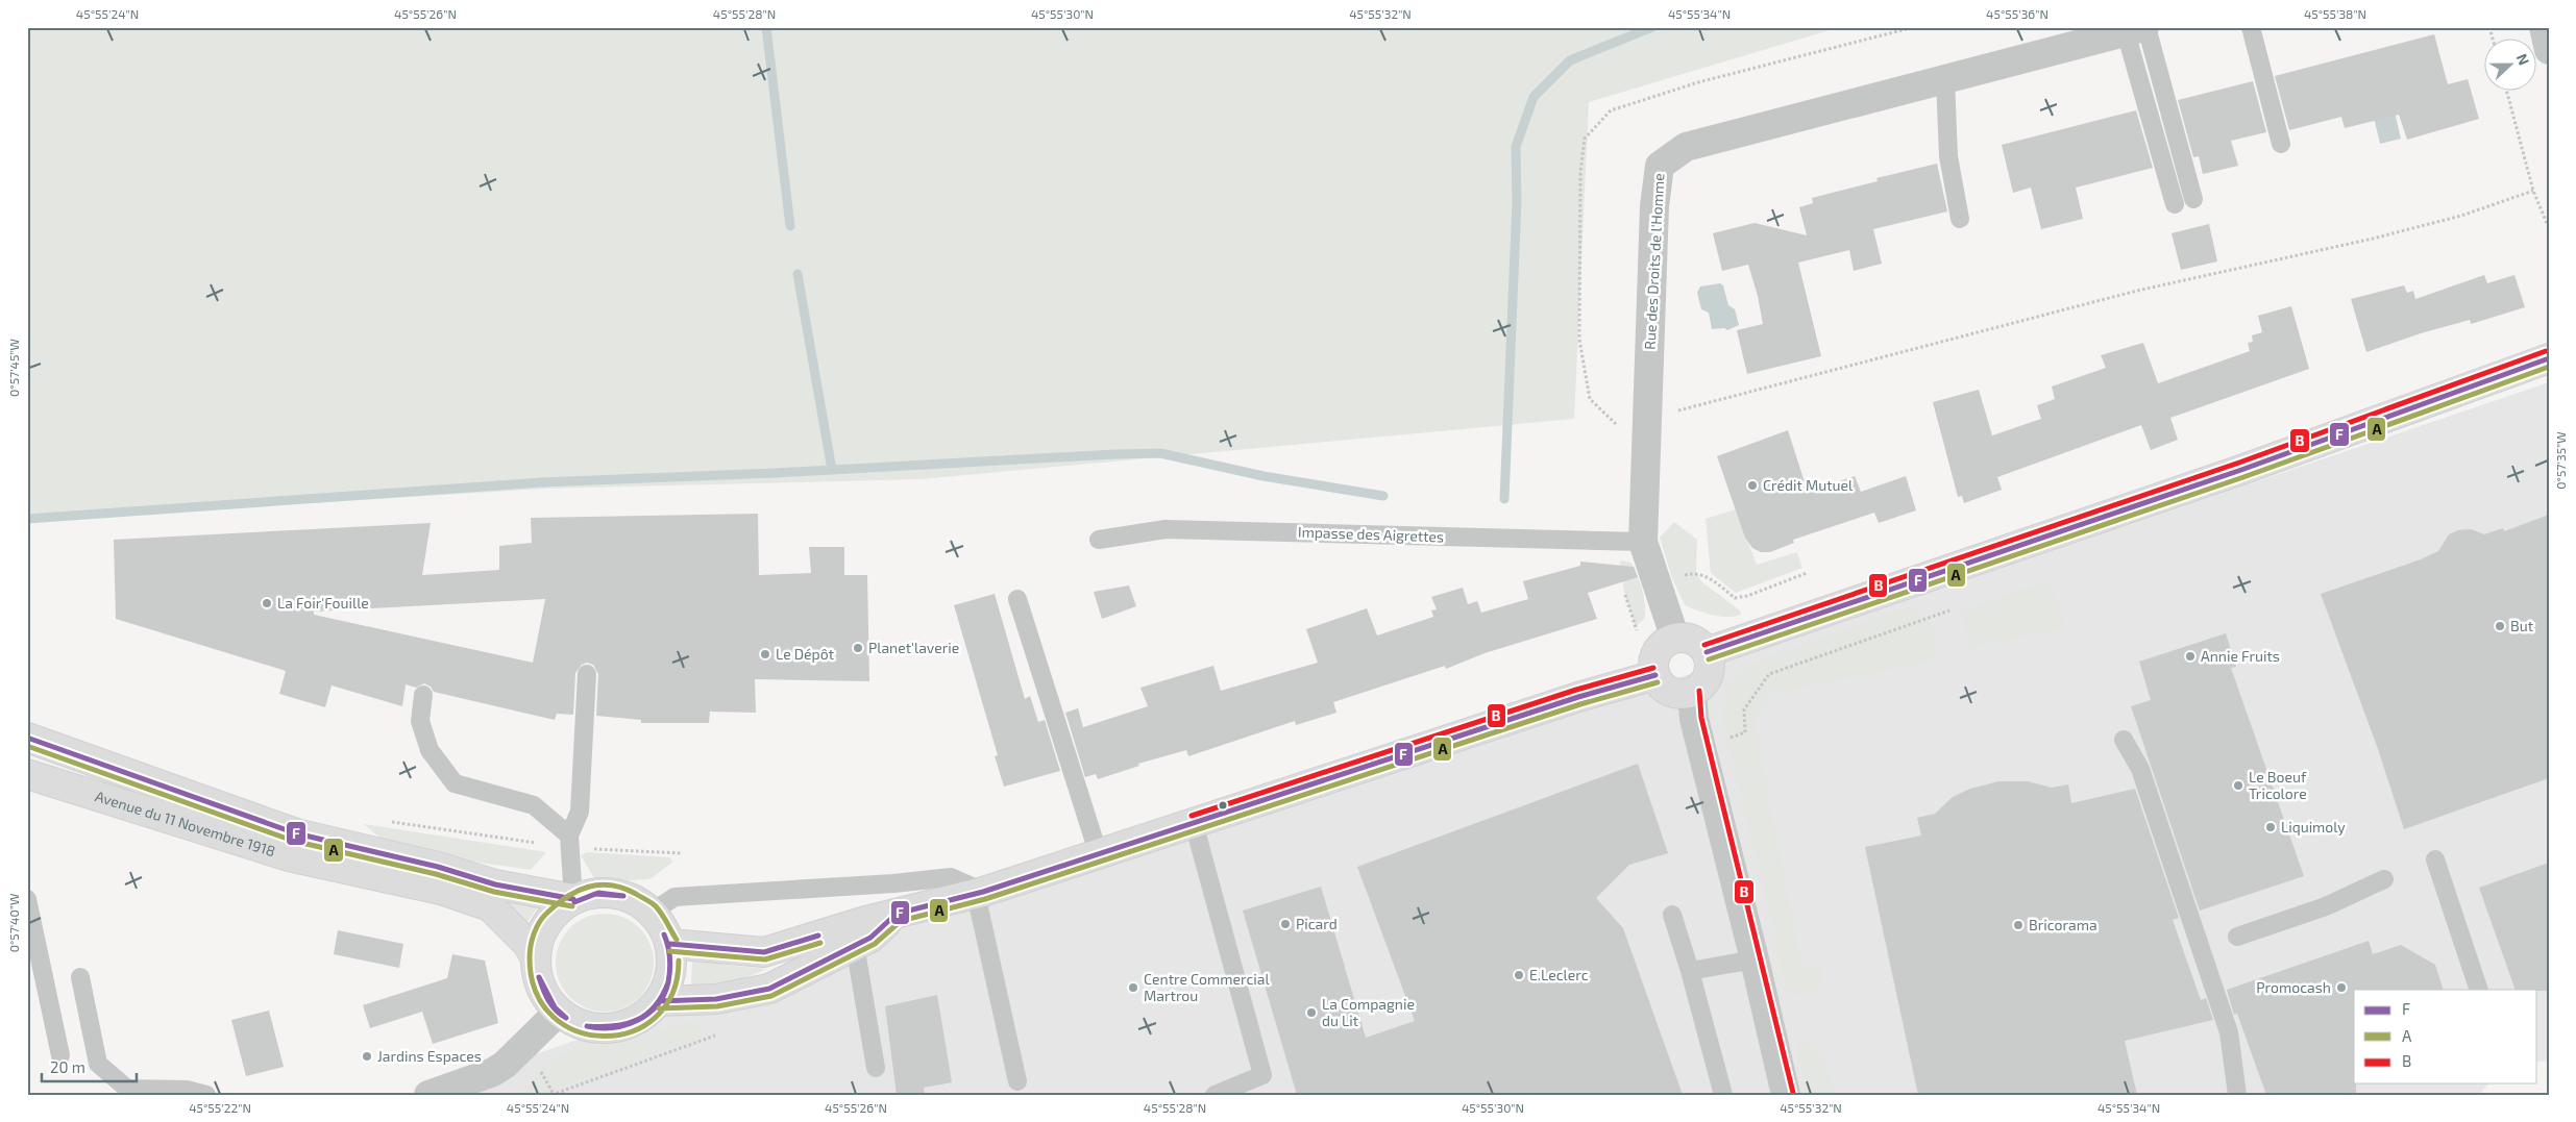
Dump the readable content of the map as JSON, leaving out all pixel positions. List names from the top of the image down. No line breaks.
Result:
{"streets":{"main road":["Avenue du 11 Novembre 1918"],"street":["Rue des Droits de l'Homme"],"lane":["Impasse des Aigrettes"]},"crossings":[["Rue des Droits de l'Homme","Impasse des Aigrettes"]],"places":["Crédit Mutuel","La Foir'Fouille","But","Planet'laverie","Le Dépôt","Annie Fruits","Le Boeuf Tricolore","Liquimoly","Picard","Bricorama","E.Leclerc","Centre Commercial Martrou","Promocash","La Compagnie du Lit","Jardins Espaces"],"lines":["transit line B","transit line F","transit line A"],"legend":["F","A","B"],"scale_bar":"20 m","north":"right","coordinates":["45°55'24\"N","45°55'26\"N","45°55'28\"N","45°55'30\"N","45°55'32\"N","45°55'34\"N","45°55'36\"N","45°55'38\"N","0°57'45\"W","0°57'35\"W","0°57'40\"W","45°55'22\"N"]}
